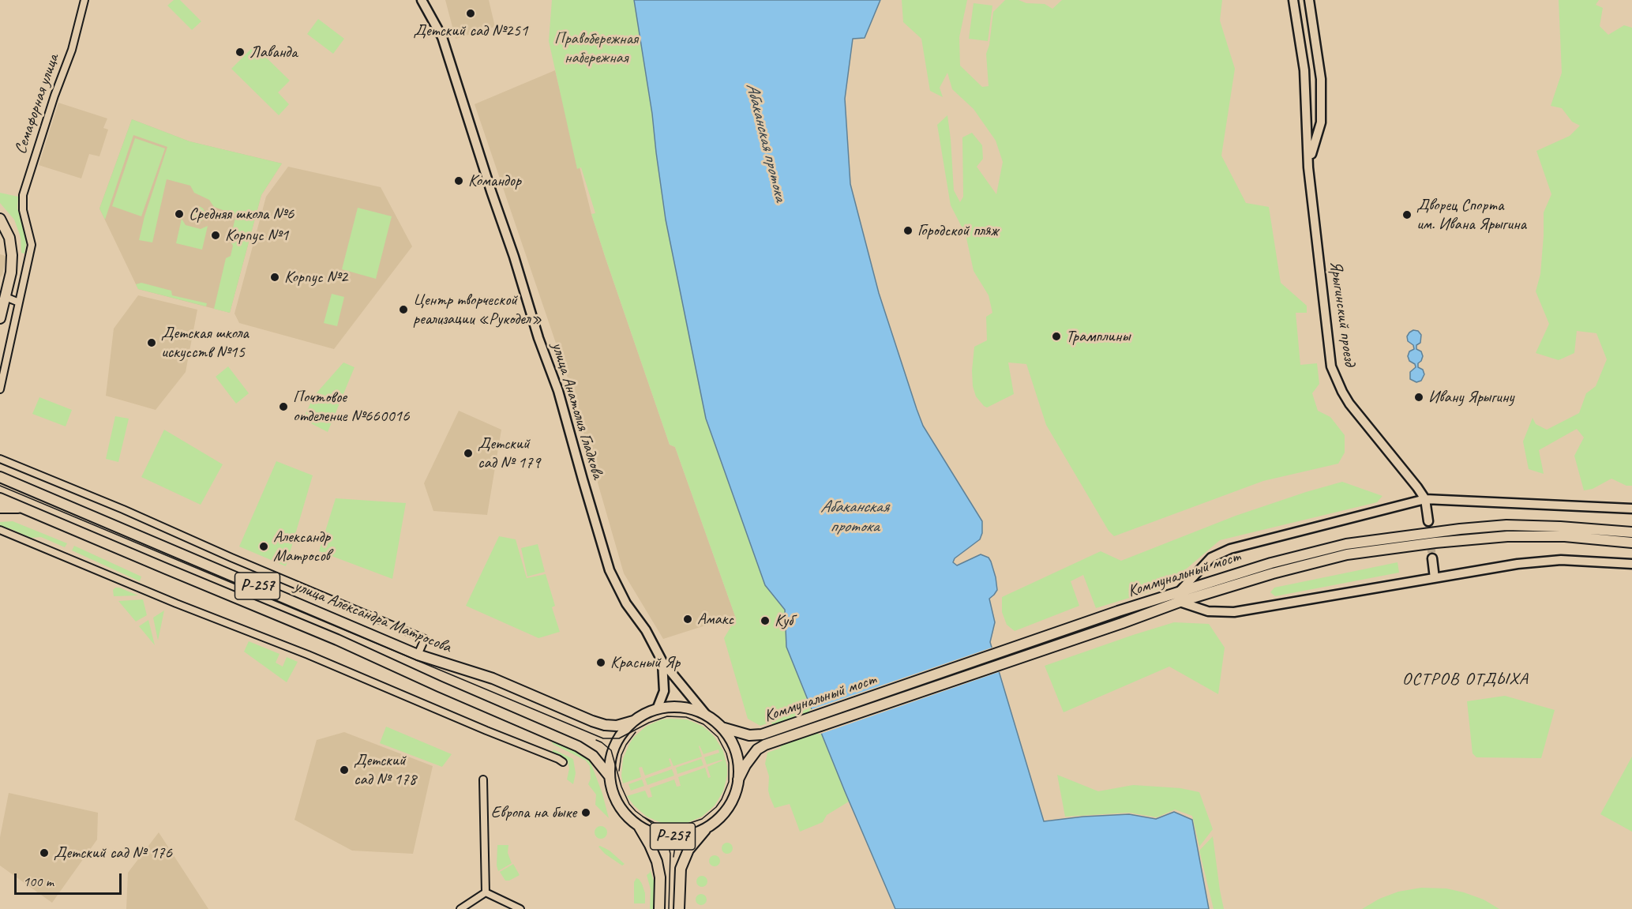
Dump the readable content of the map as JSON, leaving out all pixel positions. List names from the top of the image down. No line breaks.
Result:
{"streets":{"highway":["Коммунальный мост","Р-257","улица Александра Матросова"],"main road":["Ярыгинский проезд","улица Анатолия Гладкова"],"street":["Семафорная улица"]},"crossings":[["Коммунальный мост","Р-257"],["Коммунальный мост","улица Александра Матросова"],["Р-257","улица Александра Матросова"]],"districts":["ОСТРОВ ОТДЫХА"],"water":["Абаканская протока"],"parks":["Правобережная набережная"],"places":["Детский сад №251","Лаванда","Командор","Средняя школа №6","Дворец Спорта им. Ивана Ярыгина","Городской пляж","Корпус №1","Корпус №2","Центр творческой реализации «Рукодел»","Трамплины","Детская школа искусств №15","Ивану Ярыгину","Почтовое отделение №660016","Детский сад № 179","Александр Матросов","Амакс","Куб","Красный Яр","Детский сад № 178","Европа на быке","Детский сад № 176"],"scale_bar":"100 m"}
